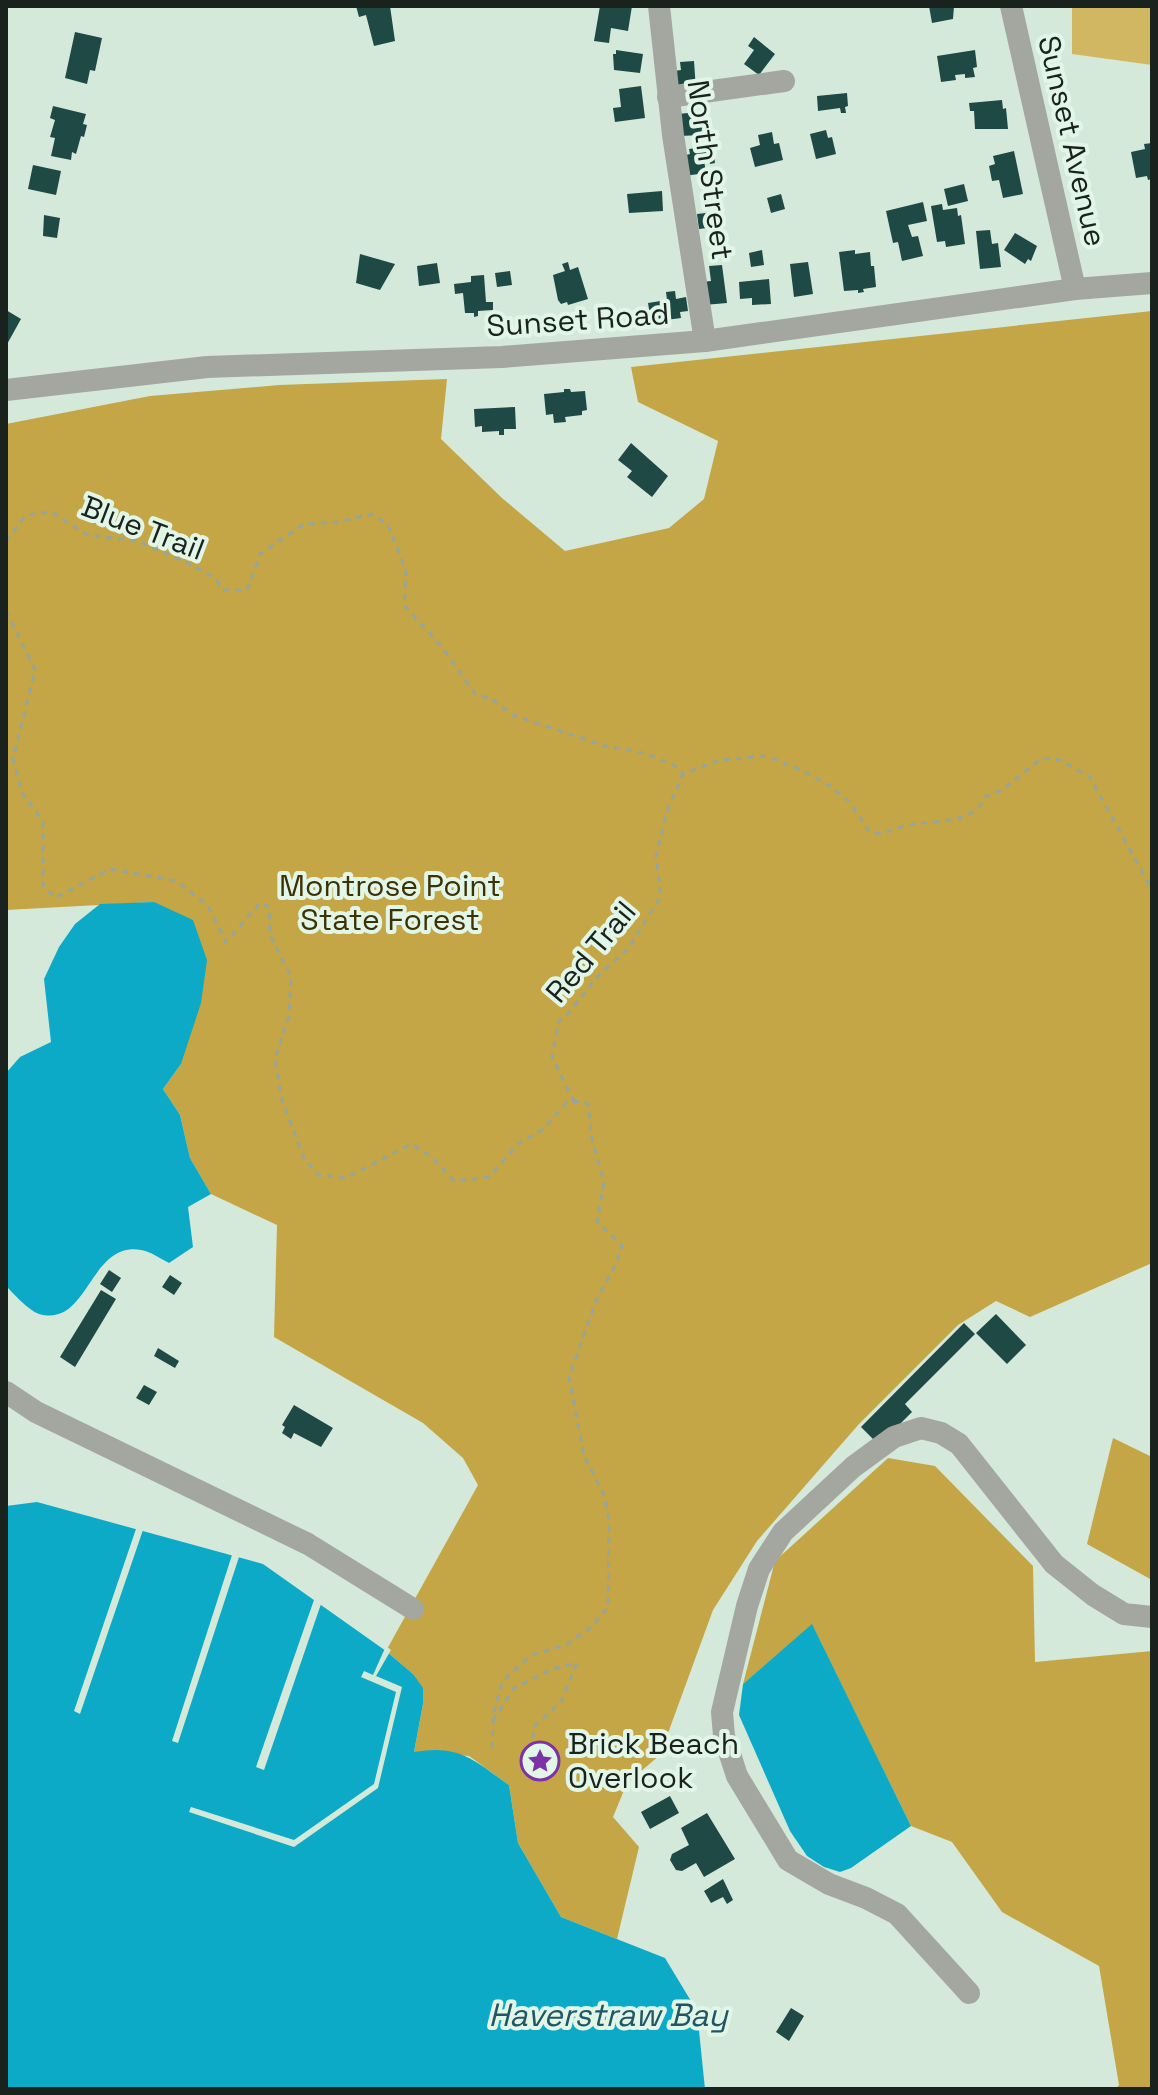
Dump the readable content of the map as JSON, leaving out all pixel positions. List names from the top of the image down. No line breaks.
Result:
{"streets":{"street":["Sunset Avenue","North Street","Sunset Road"],"path":["Blue Trail","Red Trail"]},"crossings":[["Sunset Avenue","Sunset Road"],["North Street","Sunset Road"],["Blue Trail","Red Trail"]],"water":["Haverstraw Bay"],"parks":["Montrose Point State Forest"],"places":{"place":["Brick Beach Overlook"]}}
